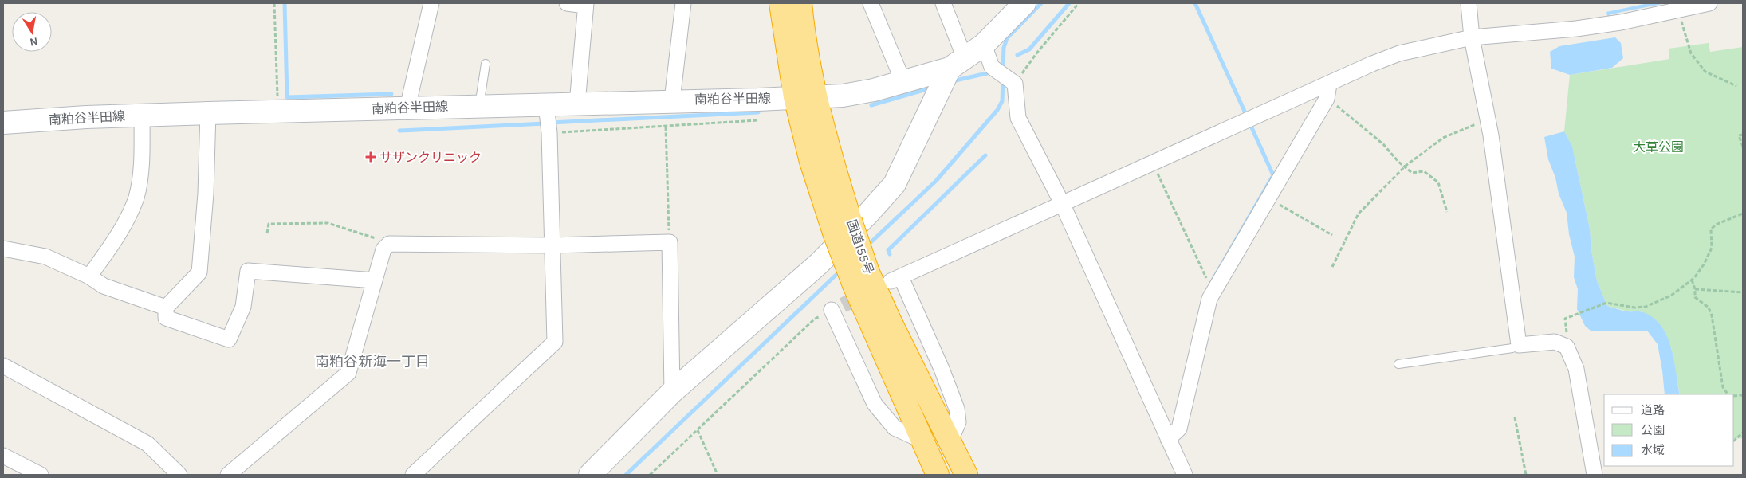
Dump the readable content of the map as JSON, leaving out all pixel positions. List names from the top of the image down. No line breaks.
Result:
{"streets":{"highway":["国道155号"],"main road":["南粕谷半田線"]},"crossings":[["南粕谷半田線","国道155号"]],"districts":["南粕谷新海一丁目"],"parks":["大草公園"],"places":{"health":["サザンクリニック"]},"legend":["道路","公園","水域"],"north":"bottom"}
